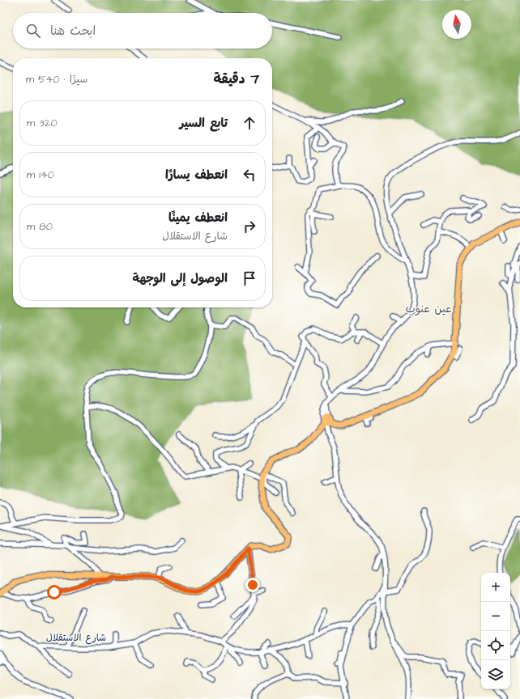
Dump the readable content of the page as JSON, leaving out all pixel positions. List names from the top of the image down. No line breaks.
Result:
{"streets":{"street":["شارع الاستقلال"]},"districts":["عين عنوب"],"north":"top","page":{"search":"ابحث هنا","heading":["7 دقيقة","سيرًا · 540 m"],"list":[["تابع السير","320 m"],["انعطف يسارًا","140 m"],["انعطف يمينًا","شارع الاستقلال","80 m"],"الوصول إلى الوجهة"],"map_buttons":["+","−"]}}
